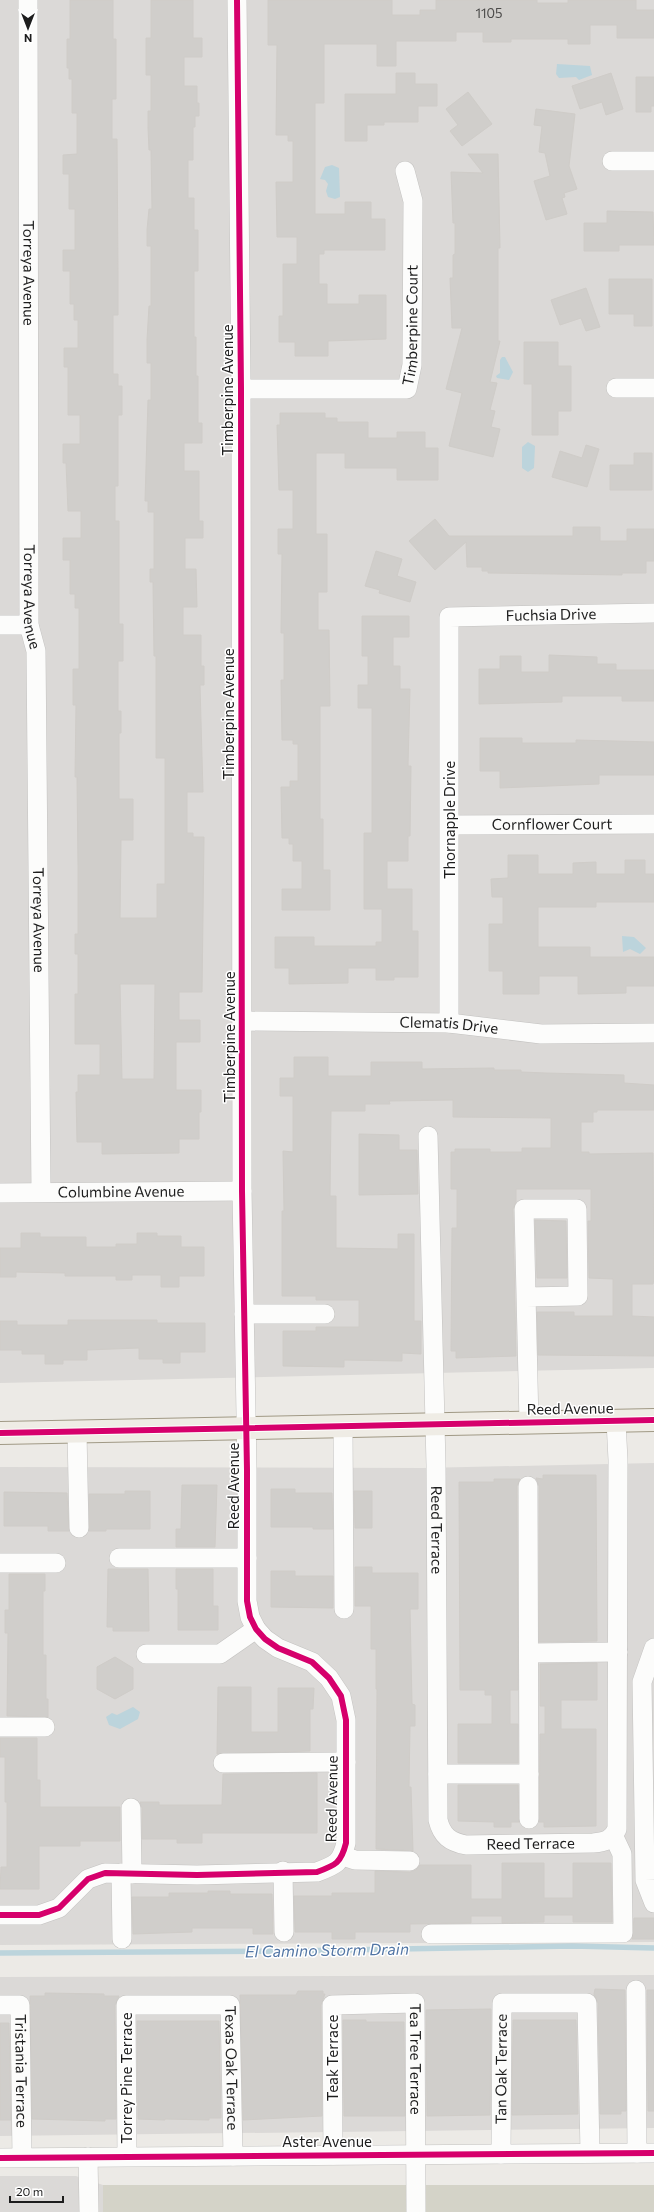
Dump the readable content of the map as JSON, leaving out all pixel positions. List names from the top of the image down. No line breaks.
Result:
{"streets":{"main road":["Reed Avenue"],"street":["Torreya Avenue","Timberpine Court","Timberpine Avenue","Fuchsia Drive","Thornapple Drive","Cornflower Court","Clematis Drive","Columbine Avenue","Reed Terrace","Teak Terrace","Tea Tree Terrace","Tan Oak Terrace","Tristania Terrace","Texas Oak Terrace","Torrey Pine Terrace","Aster Avenue"]},"crossings":[["Torreya Avenue","Columbine Avenue"],["Timberpine Court","Timberpine Avenue"],["Timberpine Avenue","Clematis Drive"],["Timberpine Avenue","Columbine Avenue"],["Timberpine Avenue","Reed Avenue"],["Fuchsia Drive","Thornapple Drive"],["Thornapple Drive","Cornflower Court"],["Thornapple Drive","Clematis Drive"],["Reed Avenue","Reed Terrace"],["Teak Terrace","Tea Tree Terrace"],["Teak Terrace","Aster Avenue"],["Tea Tree Terrace","Aster Avenue"],["Tan Oak Terrace","Aster Avenue"],["Tristania Terrace","Aster Avenue"],["Texas Oak Terrace","Torrey Pine Terrace"],["Texas Oak Terrace","Aster Avenue"],["Torrey Pine Terrace","Aster Avenue"]],"water":["El Camino Storm Drain"],"house_numbers":["1105"],"scale_bar":"20 m","north":"bottom"}
